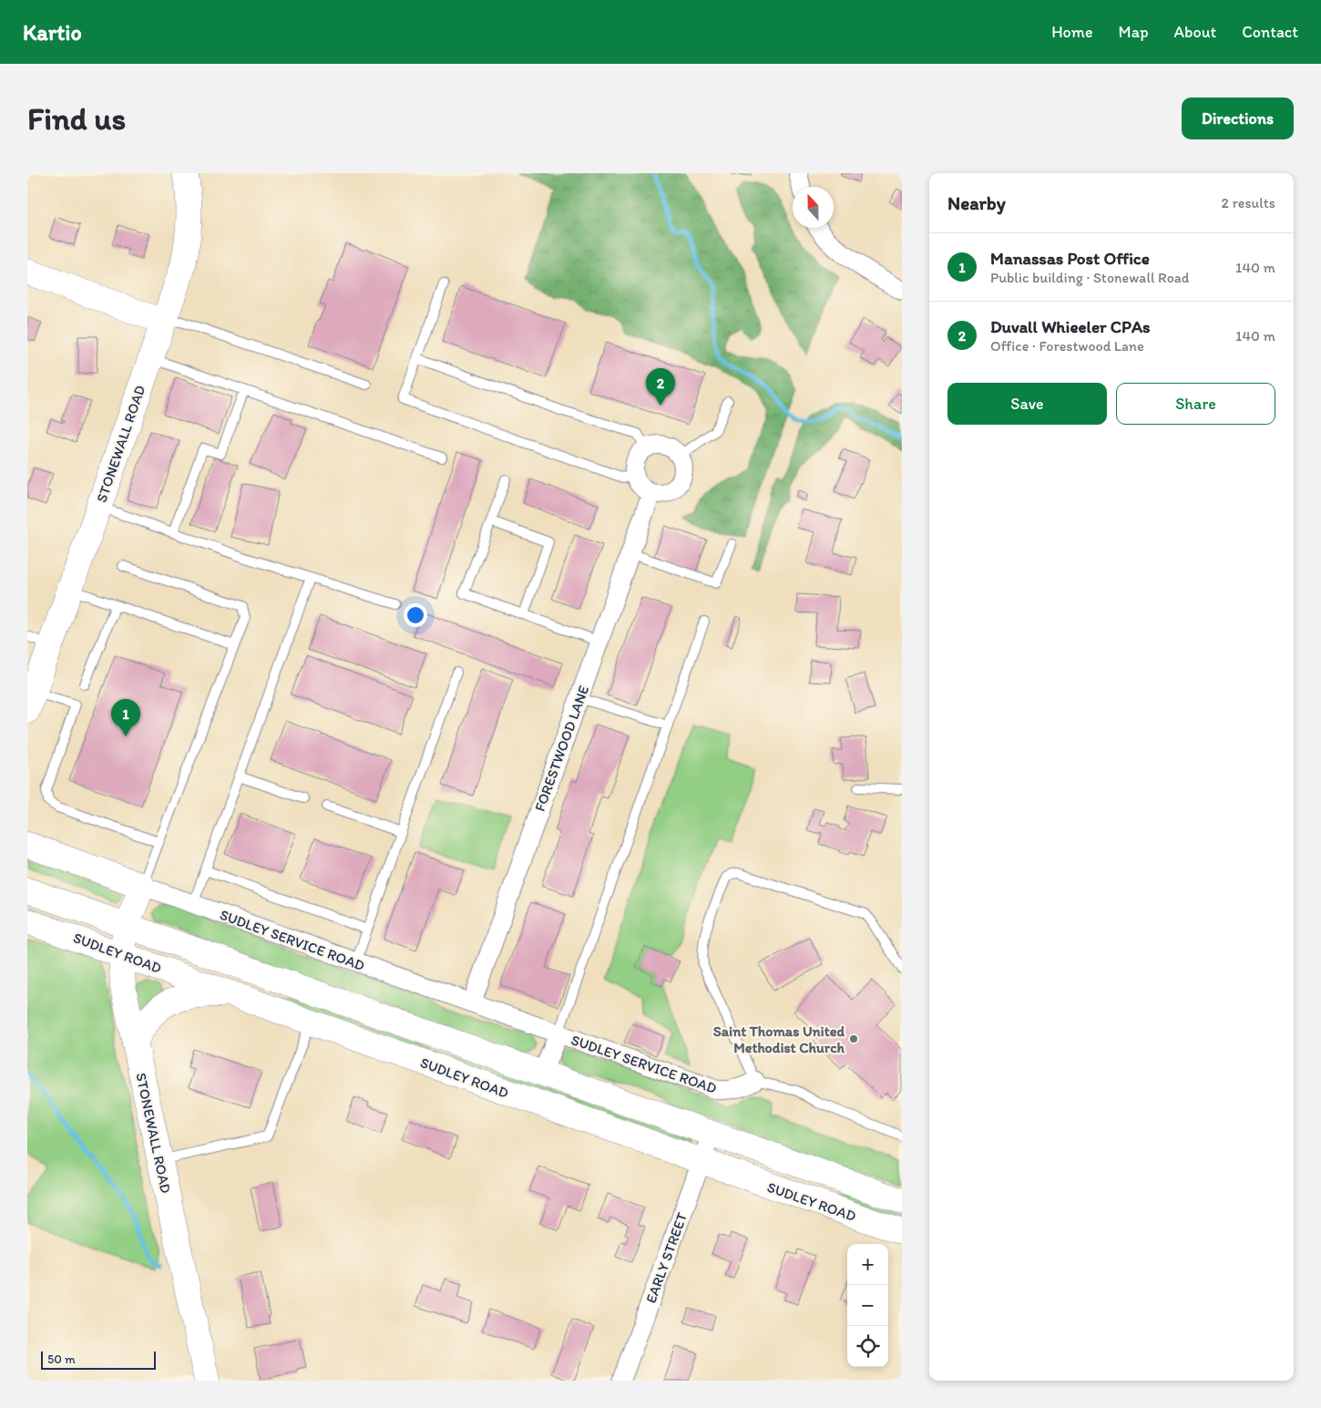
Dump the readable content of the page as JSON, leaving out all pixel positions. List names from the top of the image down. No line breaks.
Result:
{"streets":{"main road":["STONEWALL ROAD","SUDLEY SERVICE ROAD","SUDLEY ROAD"],"street":["FORESTWOOD LANE","EARLY STREET"]},"crossings":[["STONEWALL ROAD","SUDLEY SERVICE ROAD"],["STONEWALL ROAD","SUDLEY ROAD"],["FORESTWOOD LANE","SUDLEY SERVICE ROAD"],["SUDLEY SERVICE ROAD","SUDLEY ROAD"],["SUDLEY ROAD","EARLY STREET"]],"places":["Saint Thomas United Methodist Church"],"scale_bar":"50 m","north":"top","page":{"header":"Kartio","nav":["Home","Map","About","Contact"],"buttons":["Directions",["Save","Share"]],"title":"Find us","heading":["Nearby","2 results"],"list":[{"mark":"1","name":"Manassas Post Office","note":"Public building · Stonewall Road","value":"140 m"},{"mark":"2","name":"Duvall Whieeler CPAs","note":"Office · Forestwood Lane","value":"140 m"}],"pins":["2","1"],"map_buttons":["+","−"],"scale":"50 m"}}
